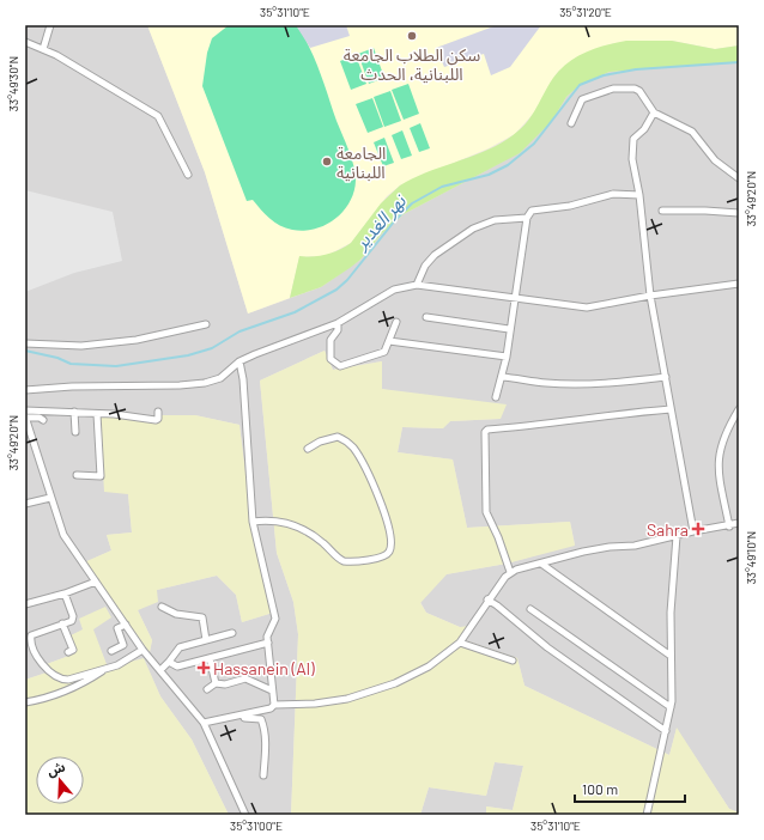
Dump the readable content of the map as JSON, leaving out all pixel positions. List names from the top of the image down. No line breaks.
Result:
{"water":["نهر الغدير"],"places":{"other":["سكن الطلاب الجامعة اللبنانية، الحدث","الجامعة اللبنانية"],"health":["Sahra","Hassanein (Al)"]},"scale_bar":"100 m","north":"top","coordinates":["35°31'10\"E","35°31'20\"E","33°49'30\"N","33°49'20\"N","33°49'10\"N","35°31'00\"E"]}
